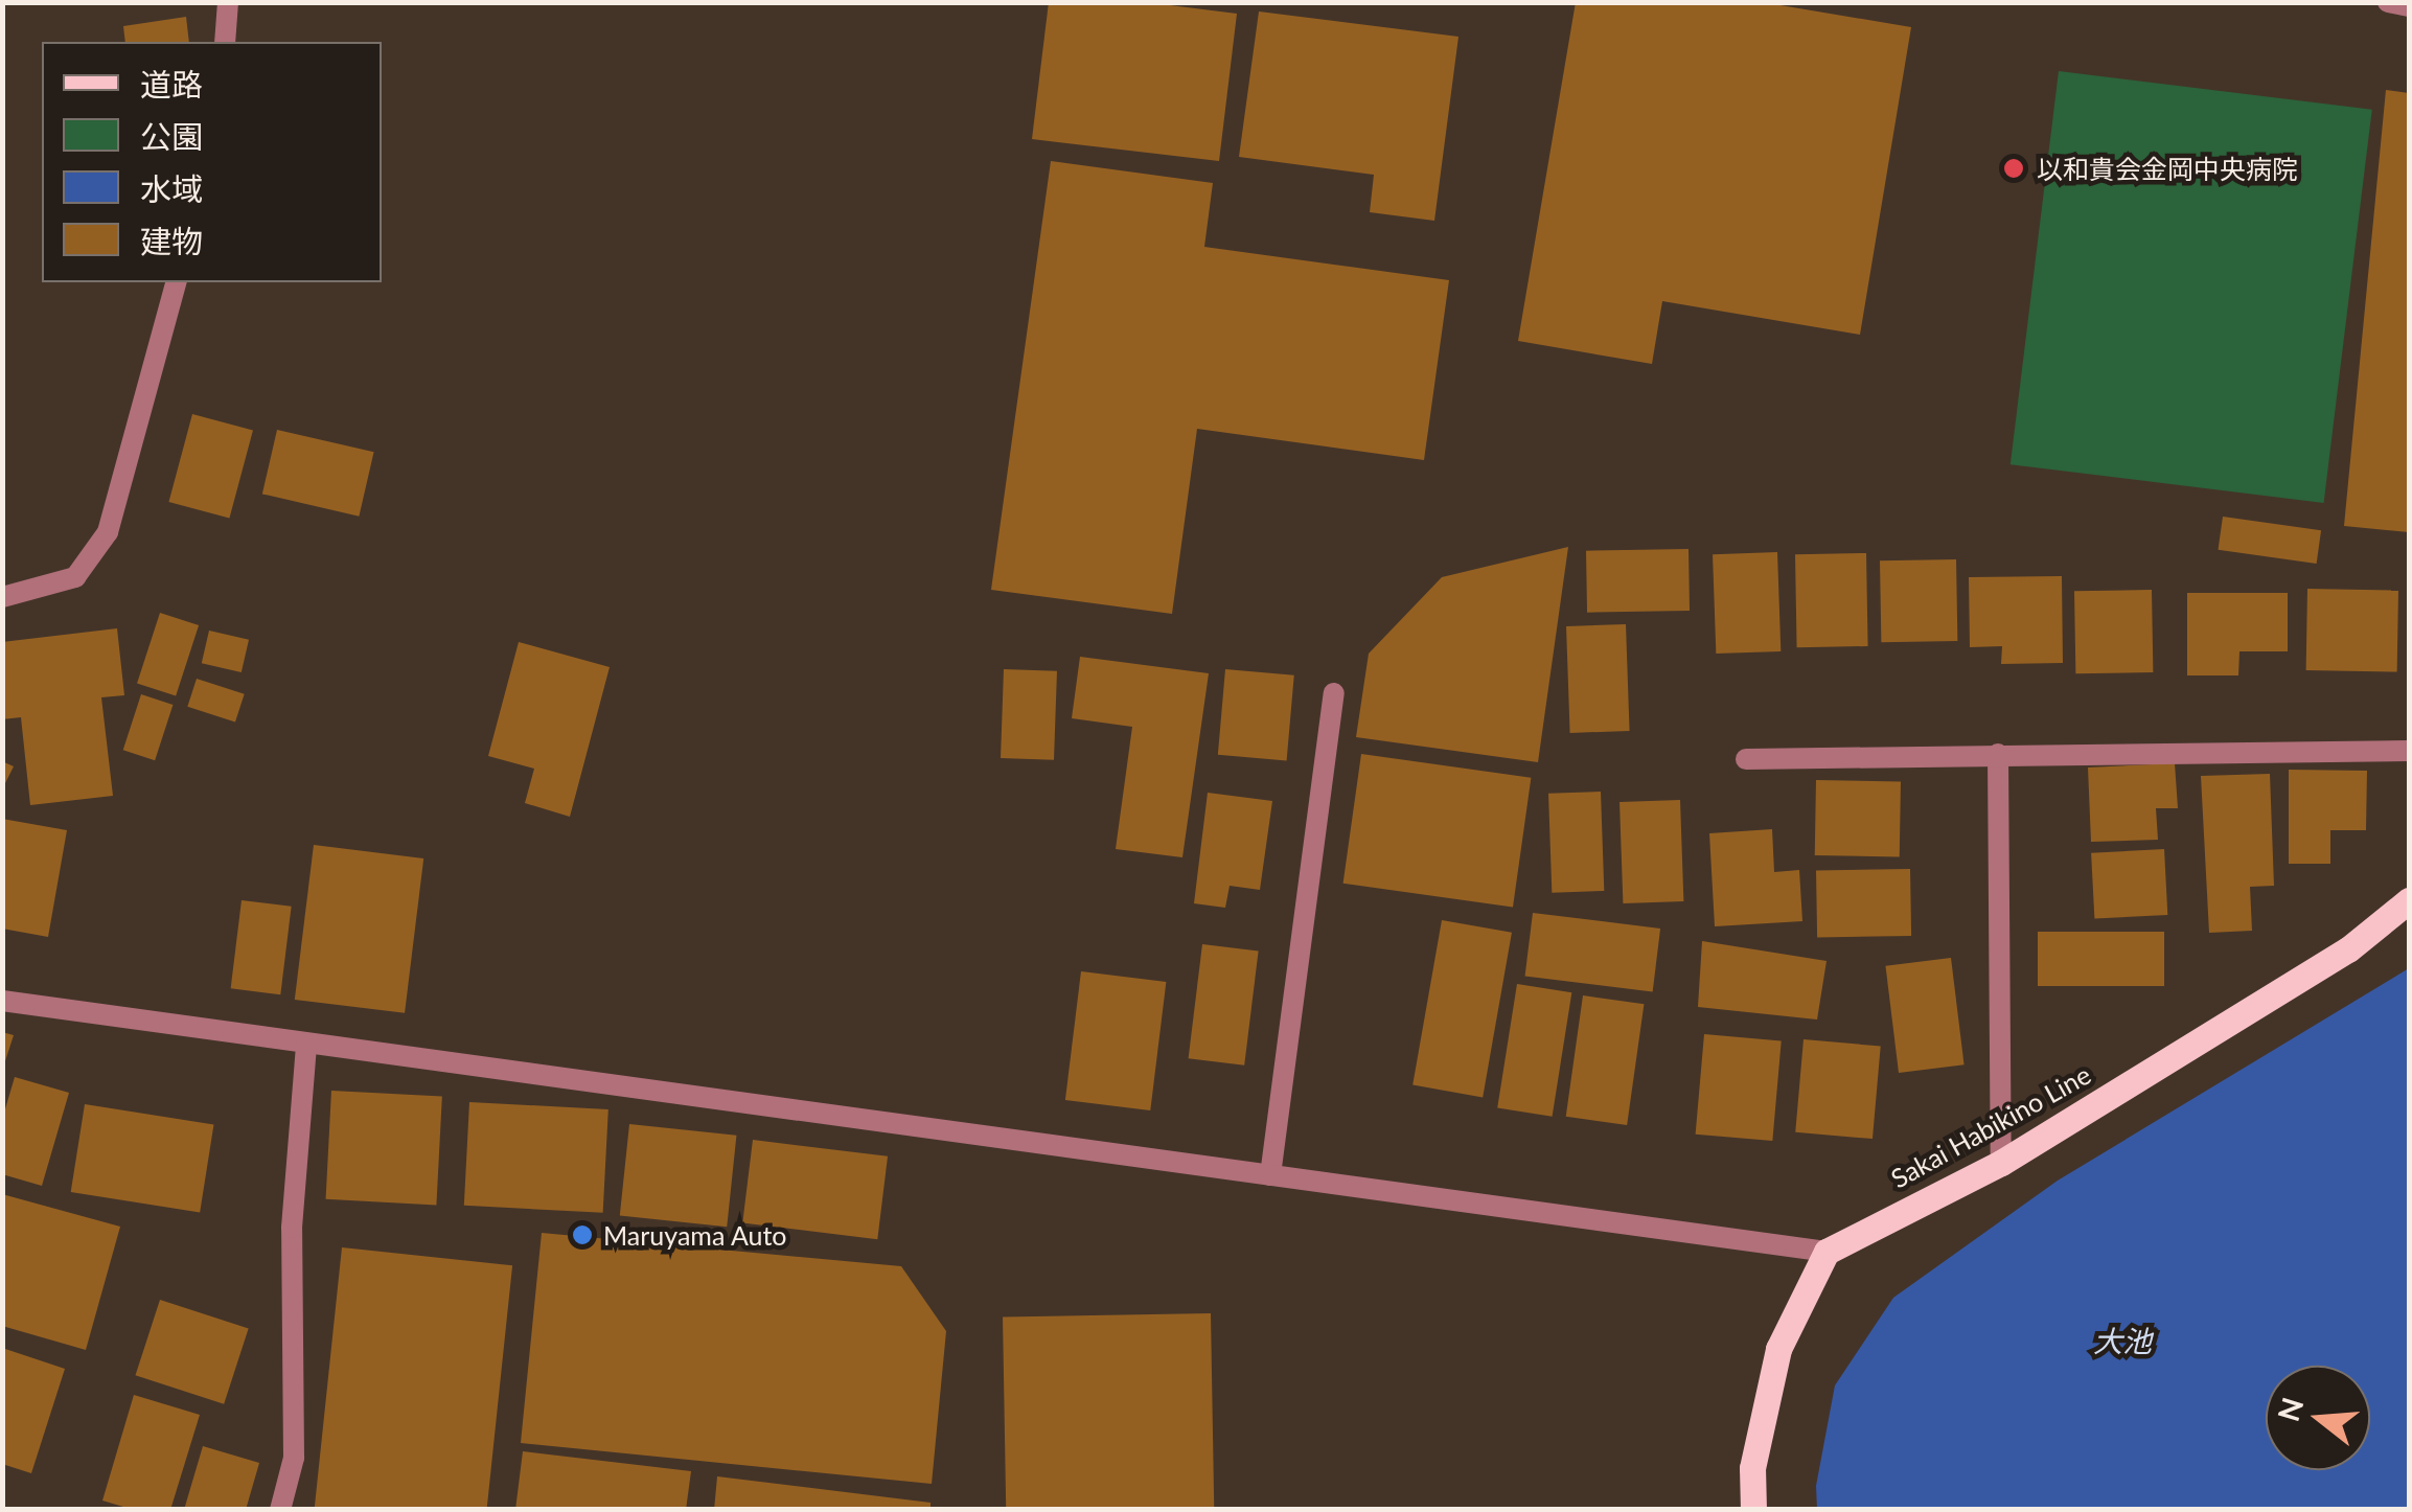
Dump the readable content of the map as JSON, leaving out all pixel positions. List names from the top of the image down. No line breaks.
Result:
{"streets":{"main road":["Sakai Habikino Line"]},"water":["大池"],"places":["以和貴会金岡中央病院","Maruyama Auto"],"legend":["道路","公園","水域","建物"],"north":"left"}
